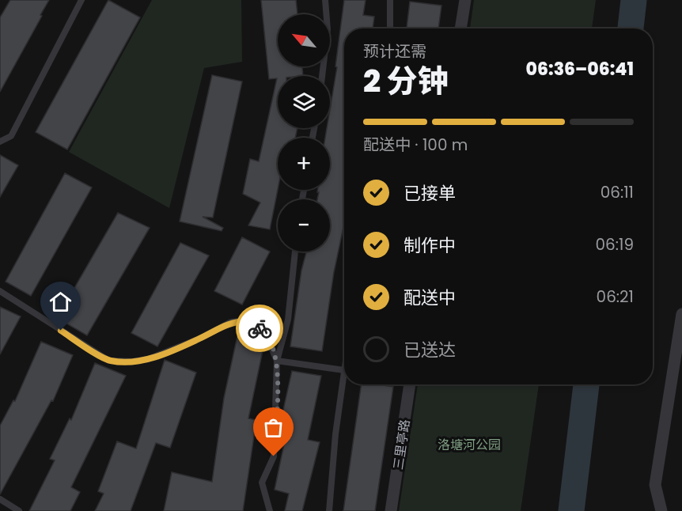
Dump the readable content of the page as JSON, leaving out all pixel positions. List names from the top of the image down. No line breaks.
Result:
{"streets":{"street":["三里亭路"]},"parks":["洛塘河公园"],"north":"top left","page":{"map_buttons":["+","−"],"heading":["2 分钟","预计还需","06:36–06:41"],"bar":"配送中 · 100 m","list":[["已接单","06:11"],["制作中","06:19"],["配送中","06:21"],"已送达"]}}
